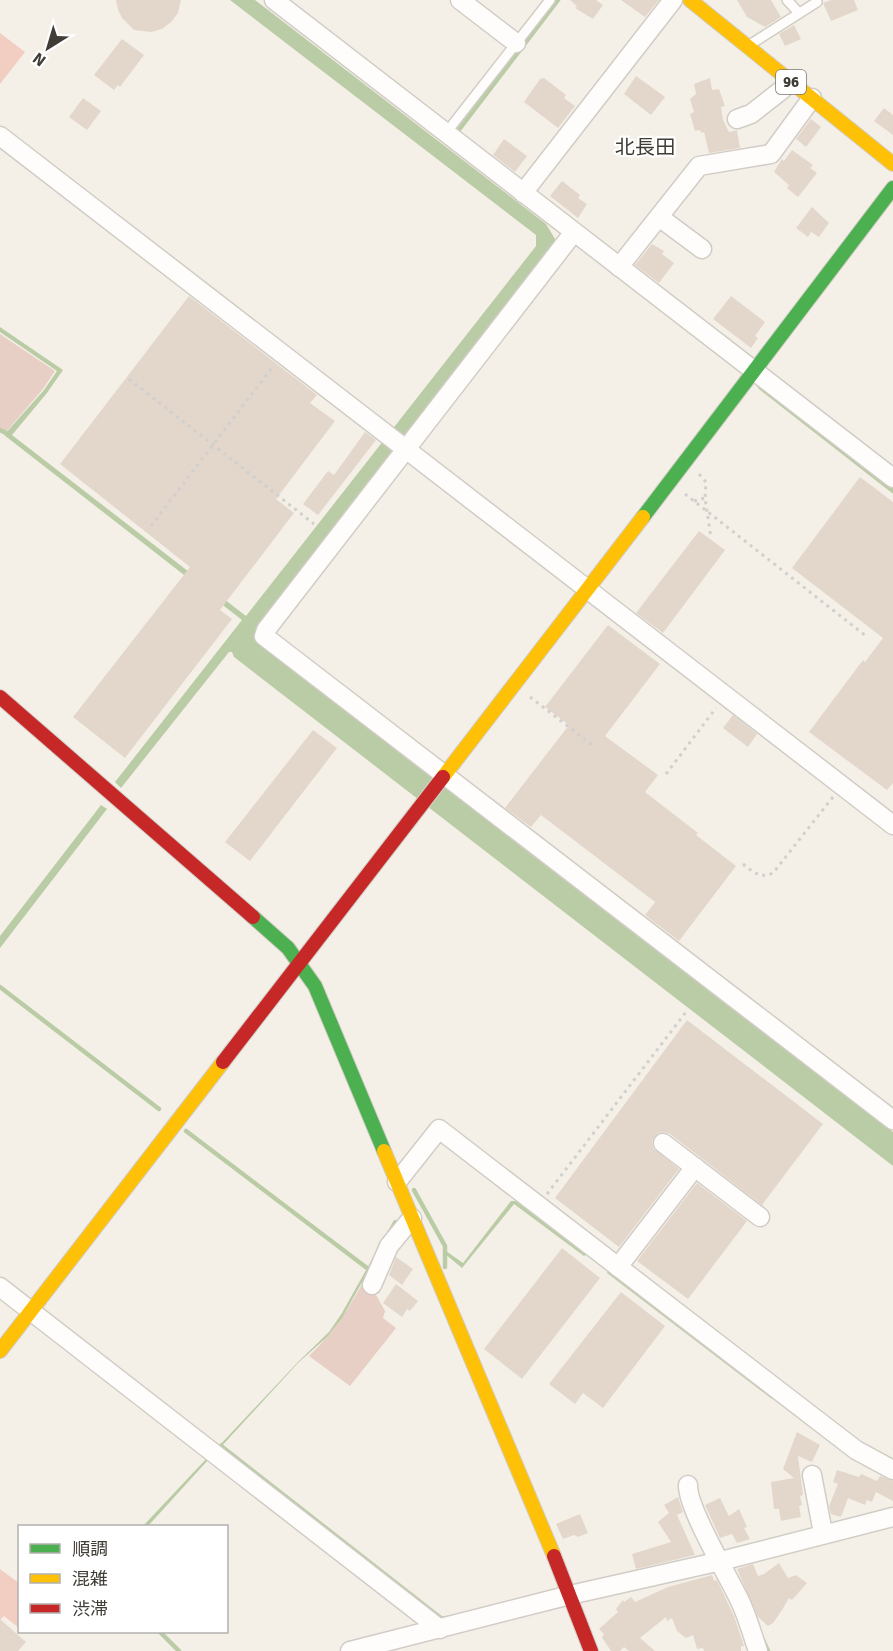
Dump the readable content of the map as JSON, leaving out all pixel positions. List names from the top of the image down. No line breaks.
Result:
{"streets":{"street":["96"]},"districts":["北長田"],"legend":["順調","混雑","渋滞"],"north":"bottom left"}
